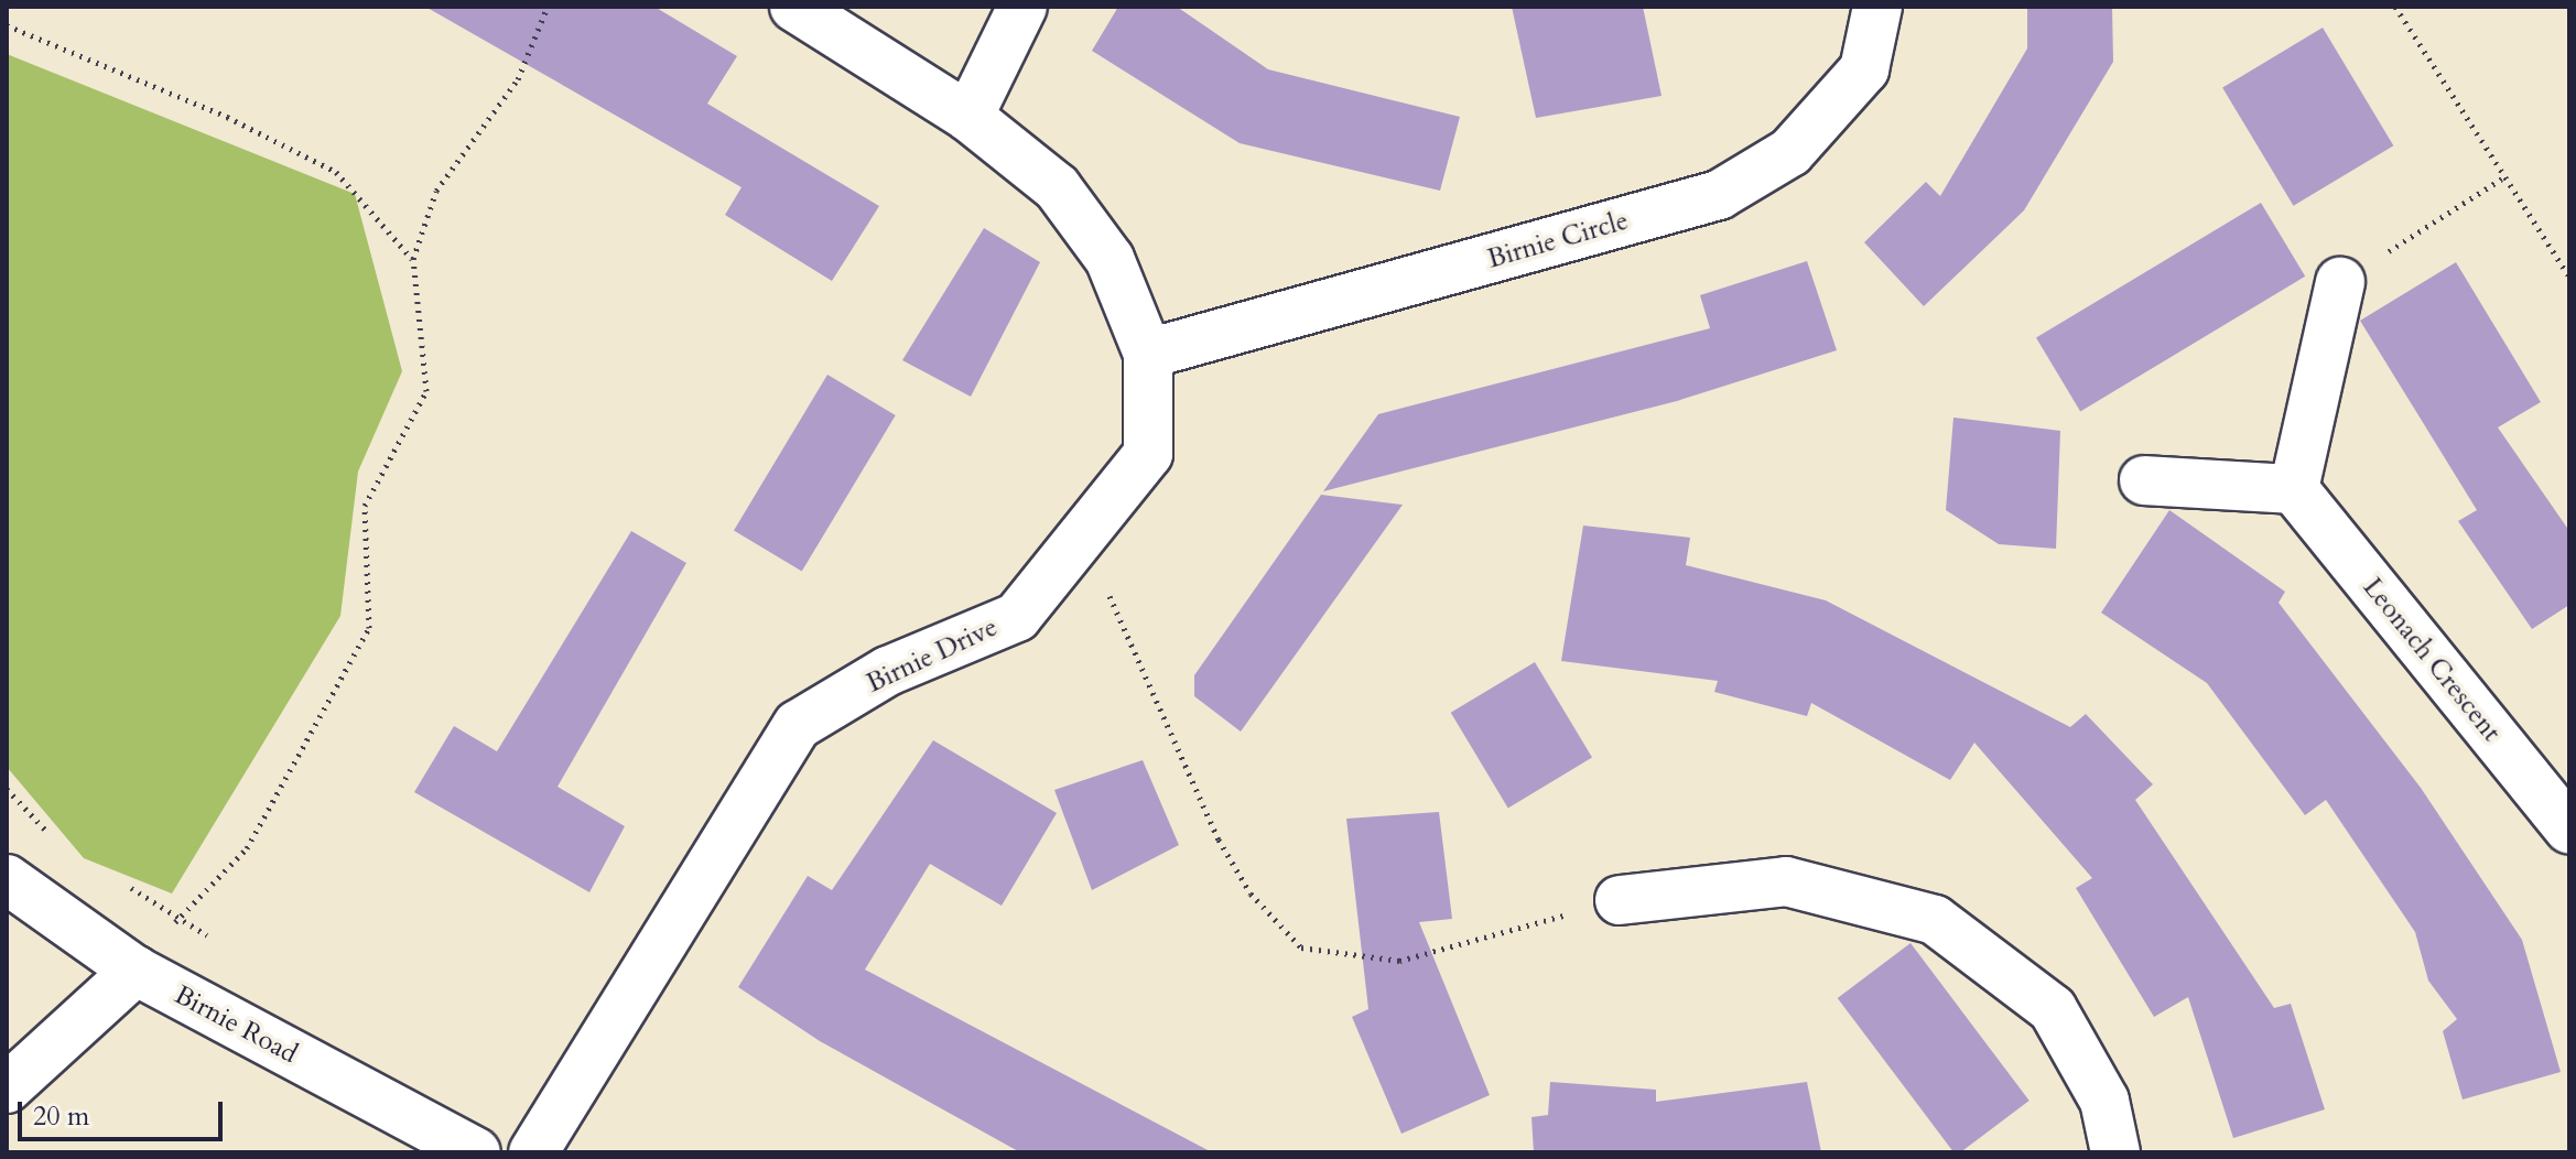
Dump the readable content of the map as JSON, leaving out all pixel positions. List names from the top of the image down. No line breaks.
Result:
{"streets":{"street":["Birnie Circle","Birnie Drive","Leonach Crescent","Birnie Road"]},"crossings":[["Birnie Circle","Birnie Drive"]],"scale_bar":"20 m"}
